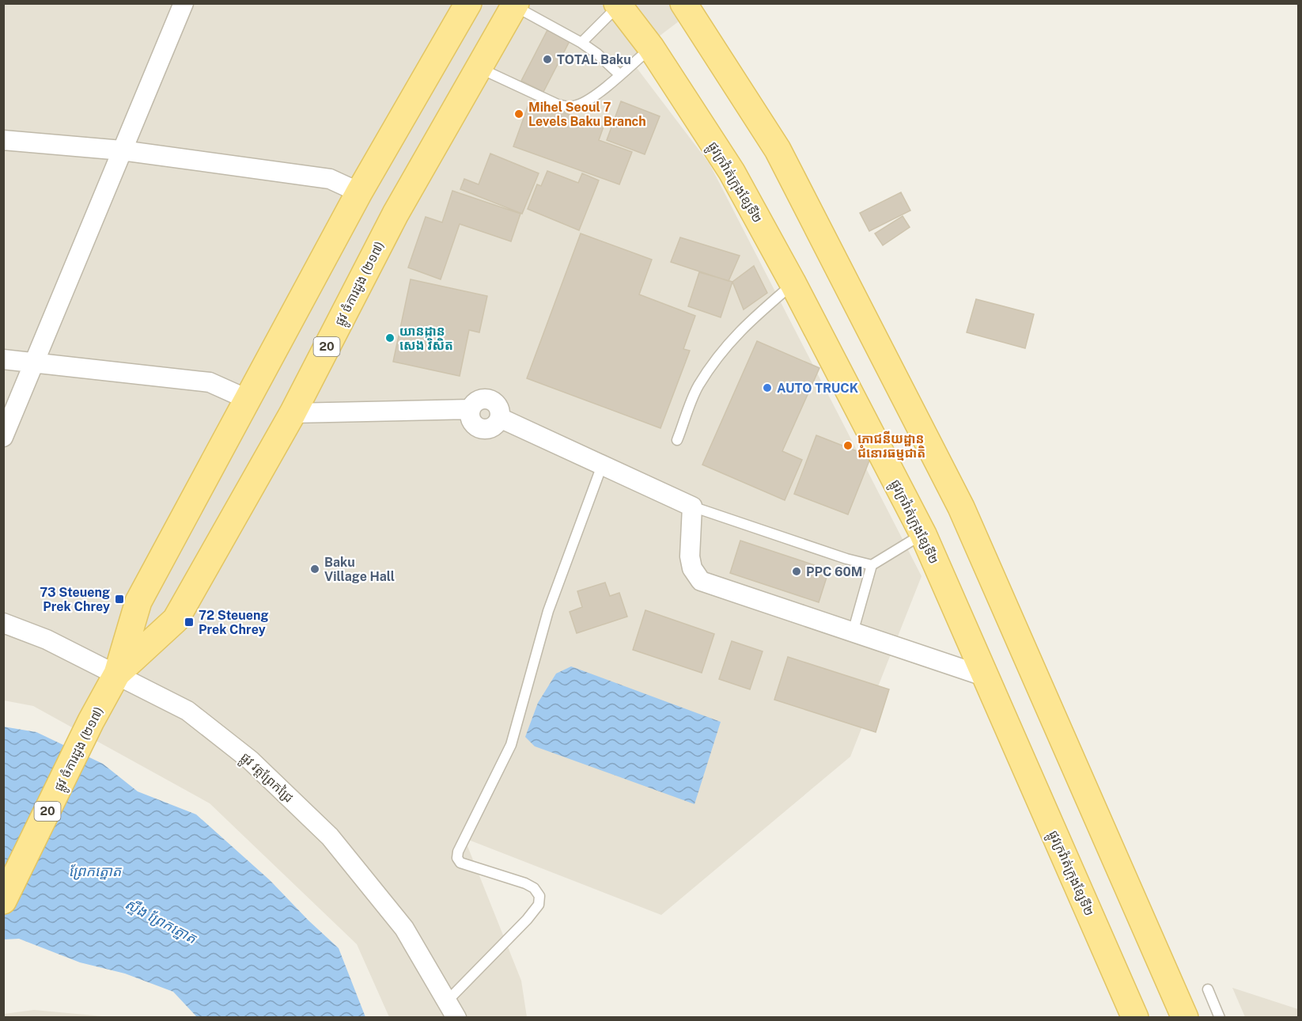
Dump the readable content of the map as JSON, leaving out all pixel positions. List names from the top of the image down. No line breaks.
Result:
{"streets":{"main road":["ផ្លូវក្រវ៉ាត់ក្រុងខ្សែទី២","ផ្លូវ ចំការដូង (២១៧)","20"],"street":["ផ្លូវ វត្តព្រែកជ្រៃ"]},"crossings":[["ផ្លូវ ចំការដូង (២១៧)","ផ្លូវ វត្តព្រែកជ្រៃ"]],"water":["ព្រែកត្នោត","ស្ទឹង ព្រែកត្នោត"],"places":{"other":["TOTAL Baku","Mihel Seoul 7 Levels Baku Branch","យានដ្ឋាន សេង វិសិត","AUTO TRUCK","ភោជនីយដ្ឋាន ជំនោរធម្មជាតិ","Baku Village Hall","PPC 60M"],"transit":["73 Steueng Prek Chrey","72 Steueng Prek Chrey"]}}
